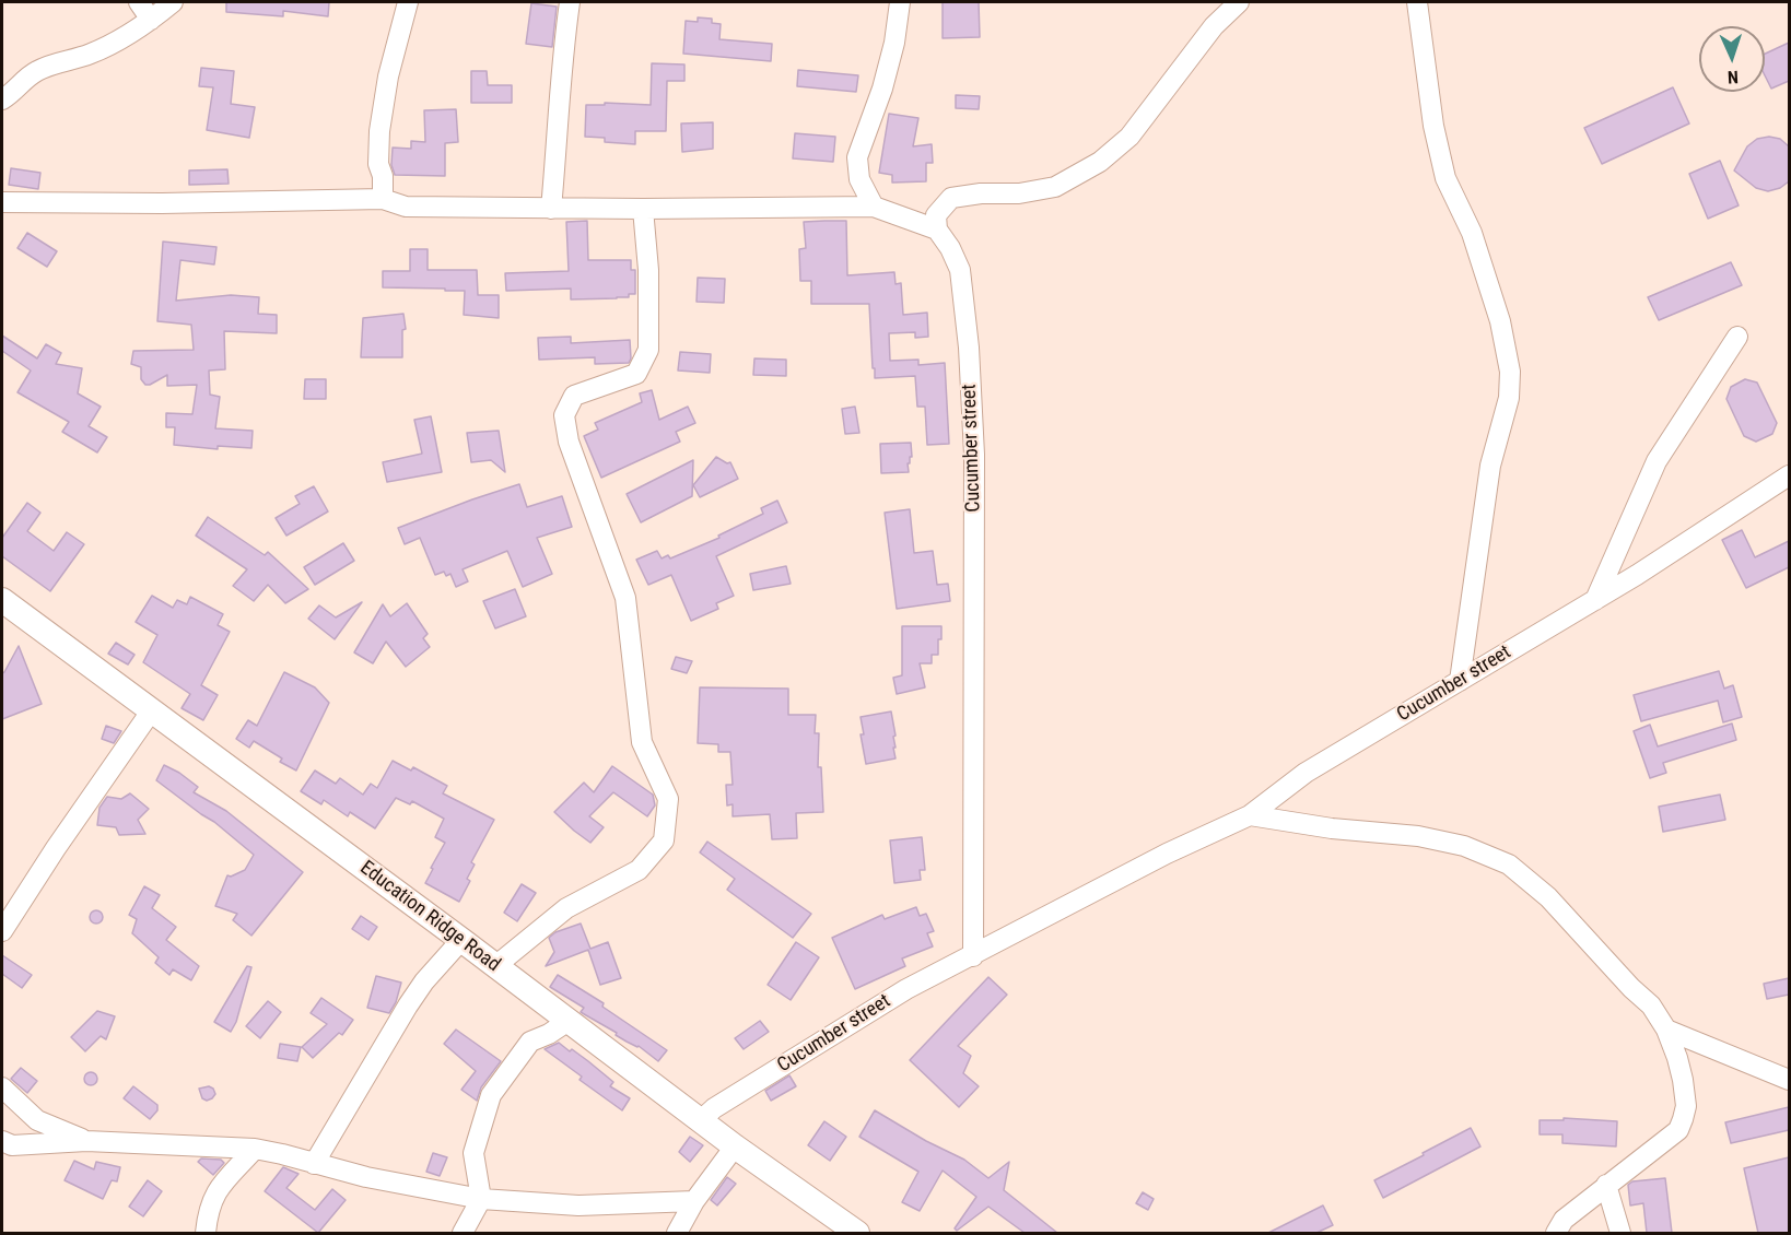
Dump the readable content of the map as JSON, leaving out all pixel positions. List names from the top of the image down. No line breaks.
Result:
{"streets":{"main road":["Education Ridge Road"],"street":["Cucumber street"]},"crossings":[["Cucumber street","Education Ridge Road"]],"north":"bottom"}
